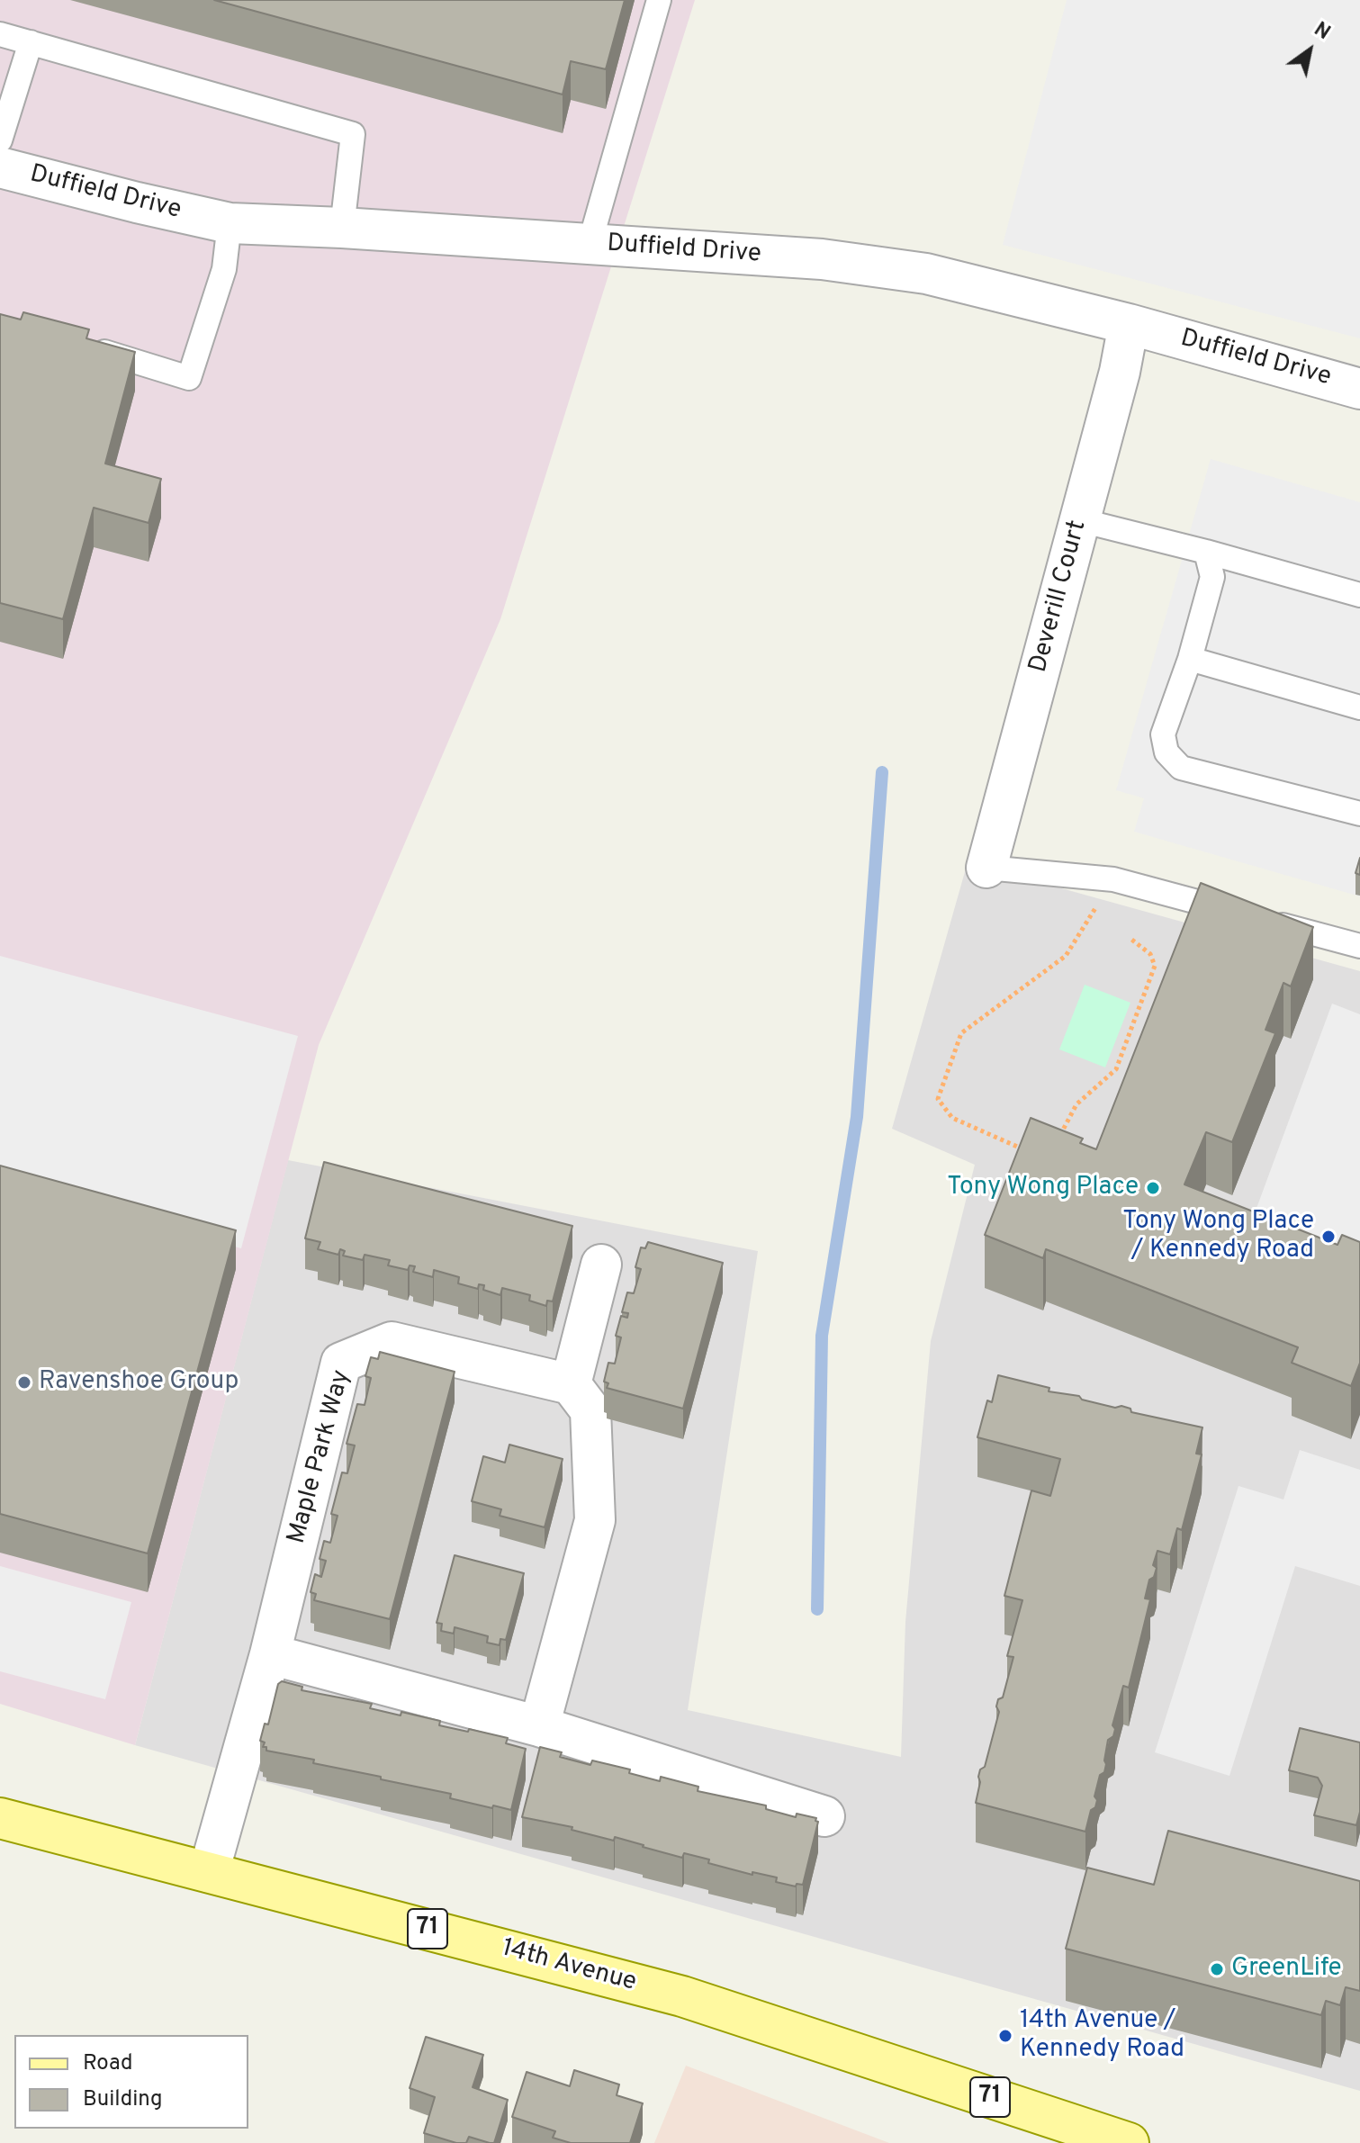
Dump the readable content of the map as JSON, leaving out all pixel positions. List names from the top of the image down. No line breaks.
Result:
{"streets":{"main road":["71","14th Avenue"],"street":["Duffield Drive","Deverill Court","Maple Park Way"]},"crossings":[["Duffield Drive","Deverill Court"],["Maple Park Way","14th Avenue"]],"places":["Tony Wong Place","Tony Wong Place / Kennedy Road","Ravenshoe Group","GreenLife","14th Avenue / Kennedy Road"],"legend":["Road","Building"],"north":"top right"}
